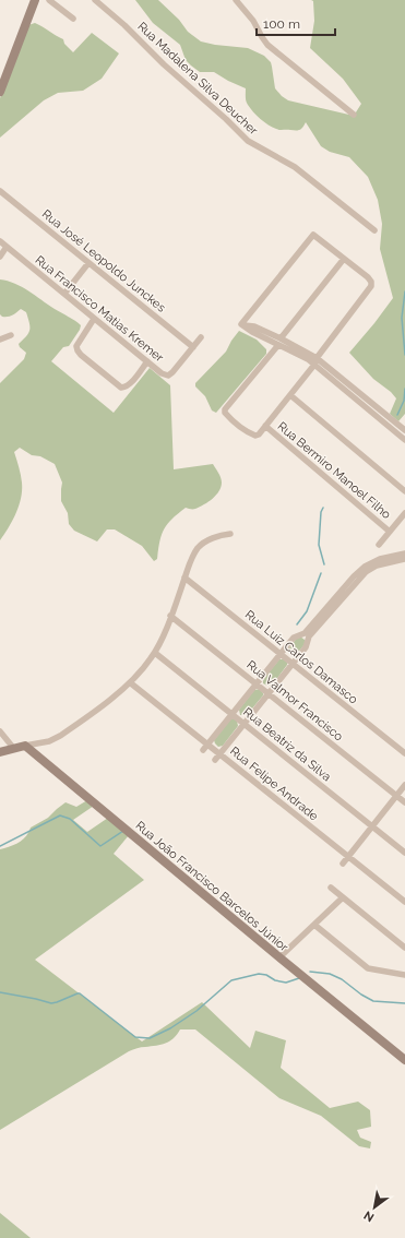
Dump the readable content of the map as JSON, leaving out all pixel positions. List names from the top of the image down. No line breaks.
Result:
{"streets":{"street":["Rua Madalena Silva Deucher","Rua José Leopoldo Junckes","Rua Francisco Matias Kremer","Rua Bermiro Manoel Filho","Rua Luiz Carlos Damasco","Rua Valmor Francisco","Rua Beatriz da Silva","Rua Felipe Andrade","Rua João Francisco Barcelos Júnior"]},"crossings":[["Rua José Leopoldo Junckes","Rua Francisco Matias Kremer"]],"scale_bar":"100 m","north":"bottom left"}
